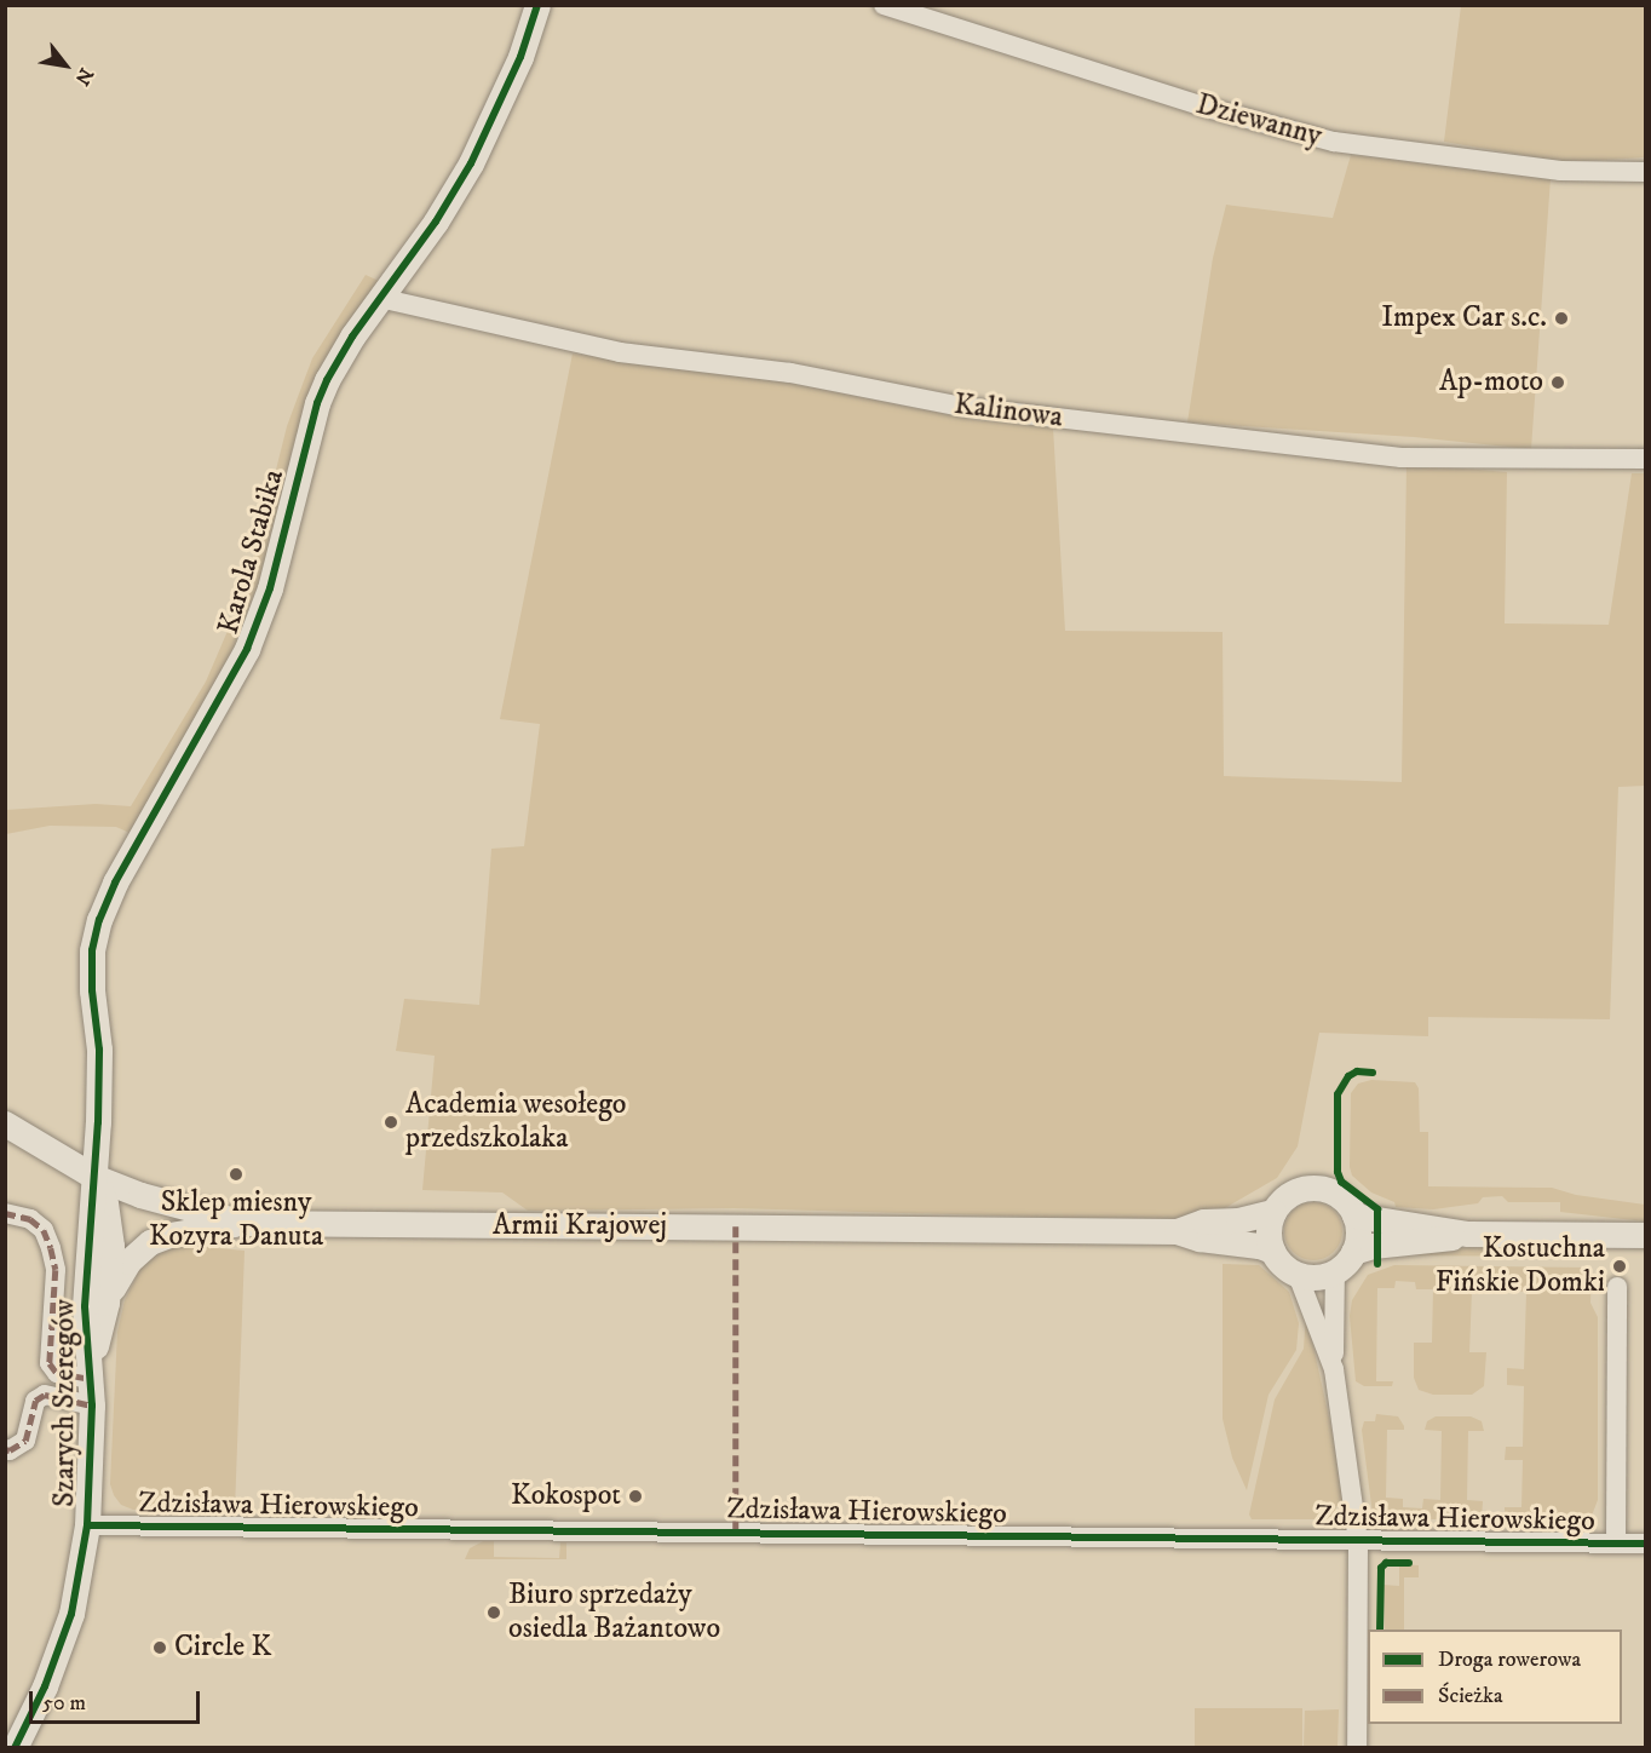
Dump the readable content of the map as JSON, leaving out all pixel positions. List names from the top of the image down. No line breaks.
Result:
{"streets":{"street":["Dziewanny","Kalinowa","Karola Stabika","Armii Krajowej","Szarych Szeregów","Zdzisława Hierowskiego"]},"crossings":[["Kalinowa","Karola Stabika"],["Karola Stabika","Armii Krajowej"],["Karola Stabika","Szarych Szeregów"],["Armii Krajowej","Szarych Szeregów"],["Szarych Szeregów","Zdzisława Hierowskiego"]],"places":["Impex Car s.c.","Ap-moto","Academia wesołego przedszkolaka","Sklep miesny Kozyra Danuta","Kostuchna Fińskie Domki","Kokospot","Biuro sprzedaży osiedla Bażantowo","Circle K"],"legend":["Droga rowerowa","Ścieżka"],"scale_bar":"50 m","north":"bottom right"}
